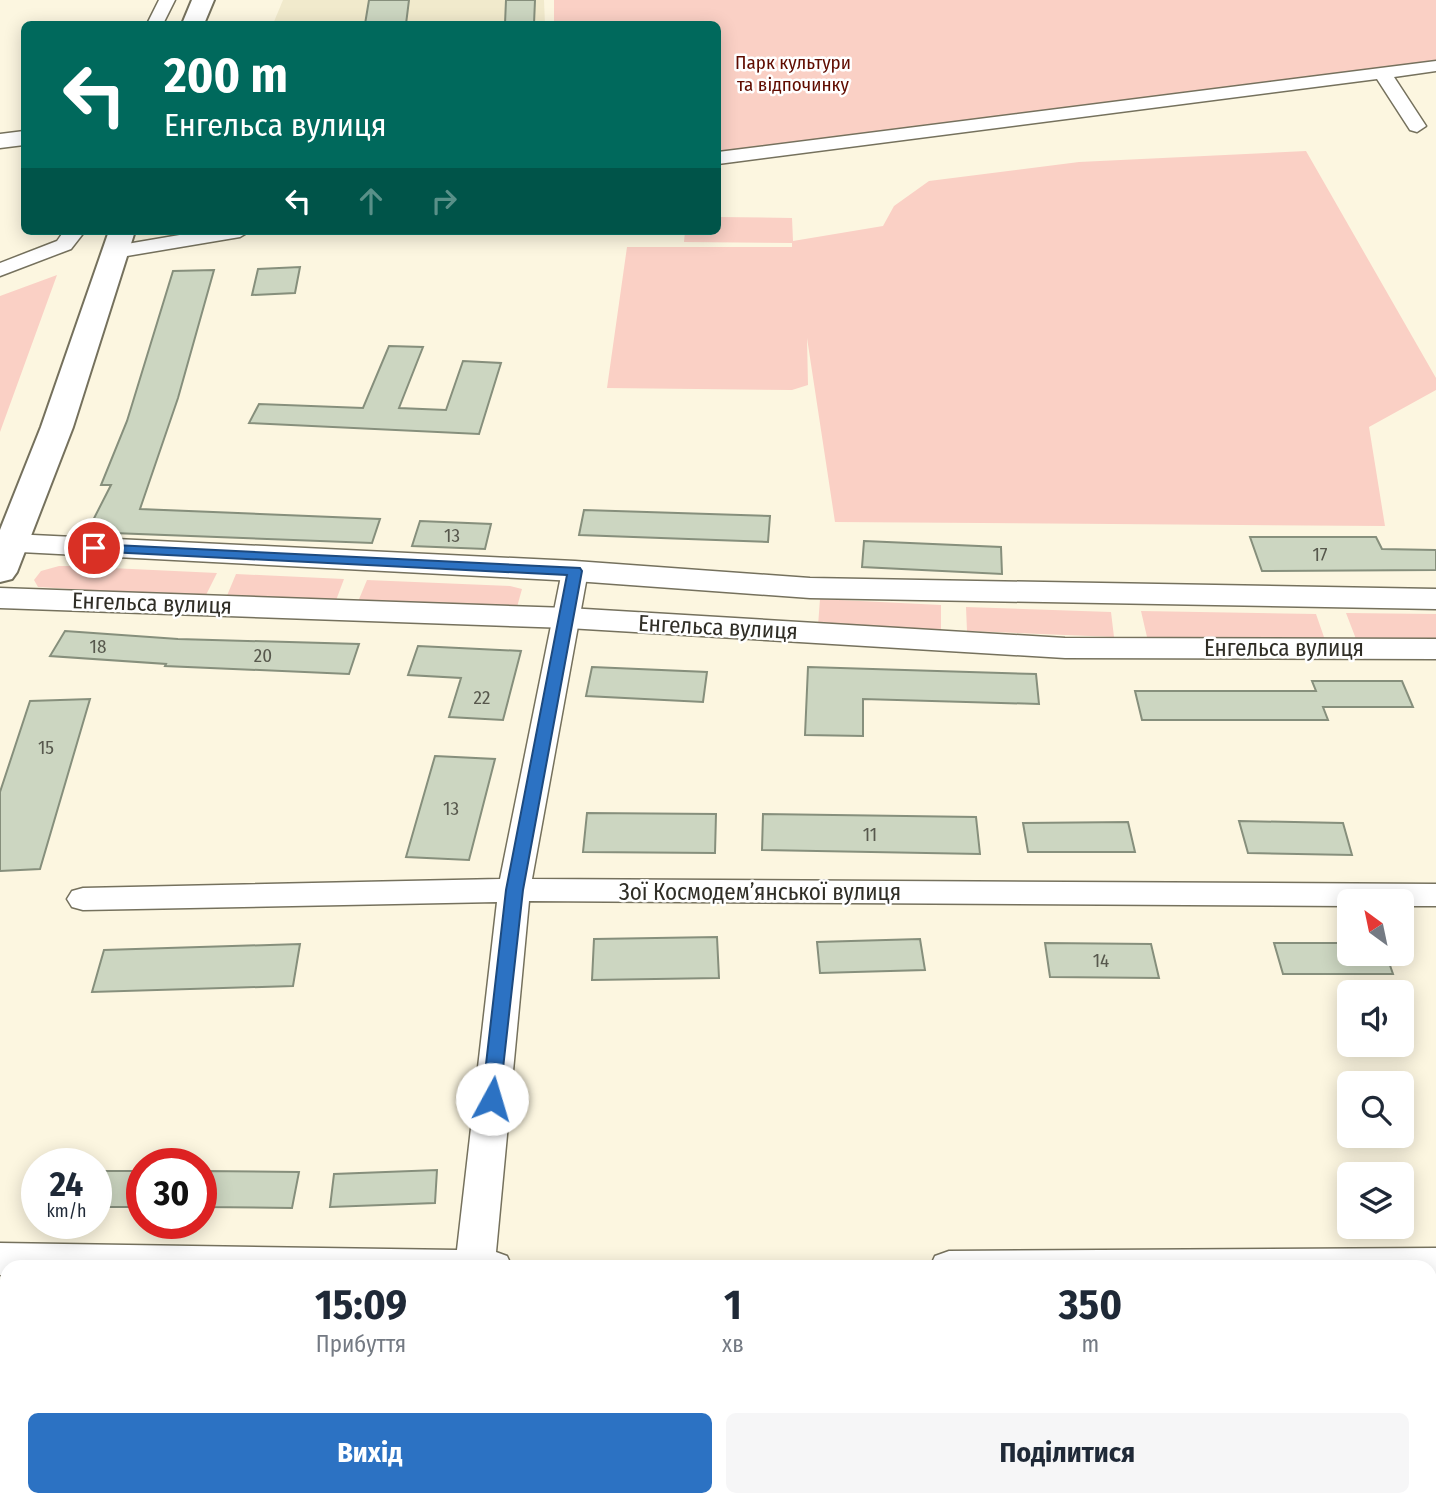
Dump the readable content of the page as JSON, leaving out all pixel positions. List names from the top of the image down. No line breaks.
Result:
{"streets":{"street":["Енгельса вулиця","Зої Космодем’янської вулиця"]},"parks":["Парк культури та відпочинку"],"house_numbers":["13","17","18","20","22","15","13","11","14"],"north":"top left","page":{"turn":["200 m","Енгельса вулиця"],"speed":"24 km/h","limit":"30","eta":["15:09","Прибуття","1","хв","350","m"],"buttons":["Вихід","Поділитися"]}}
